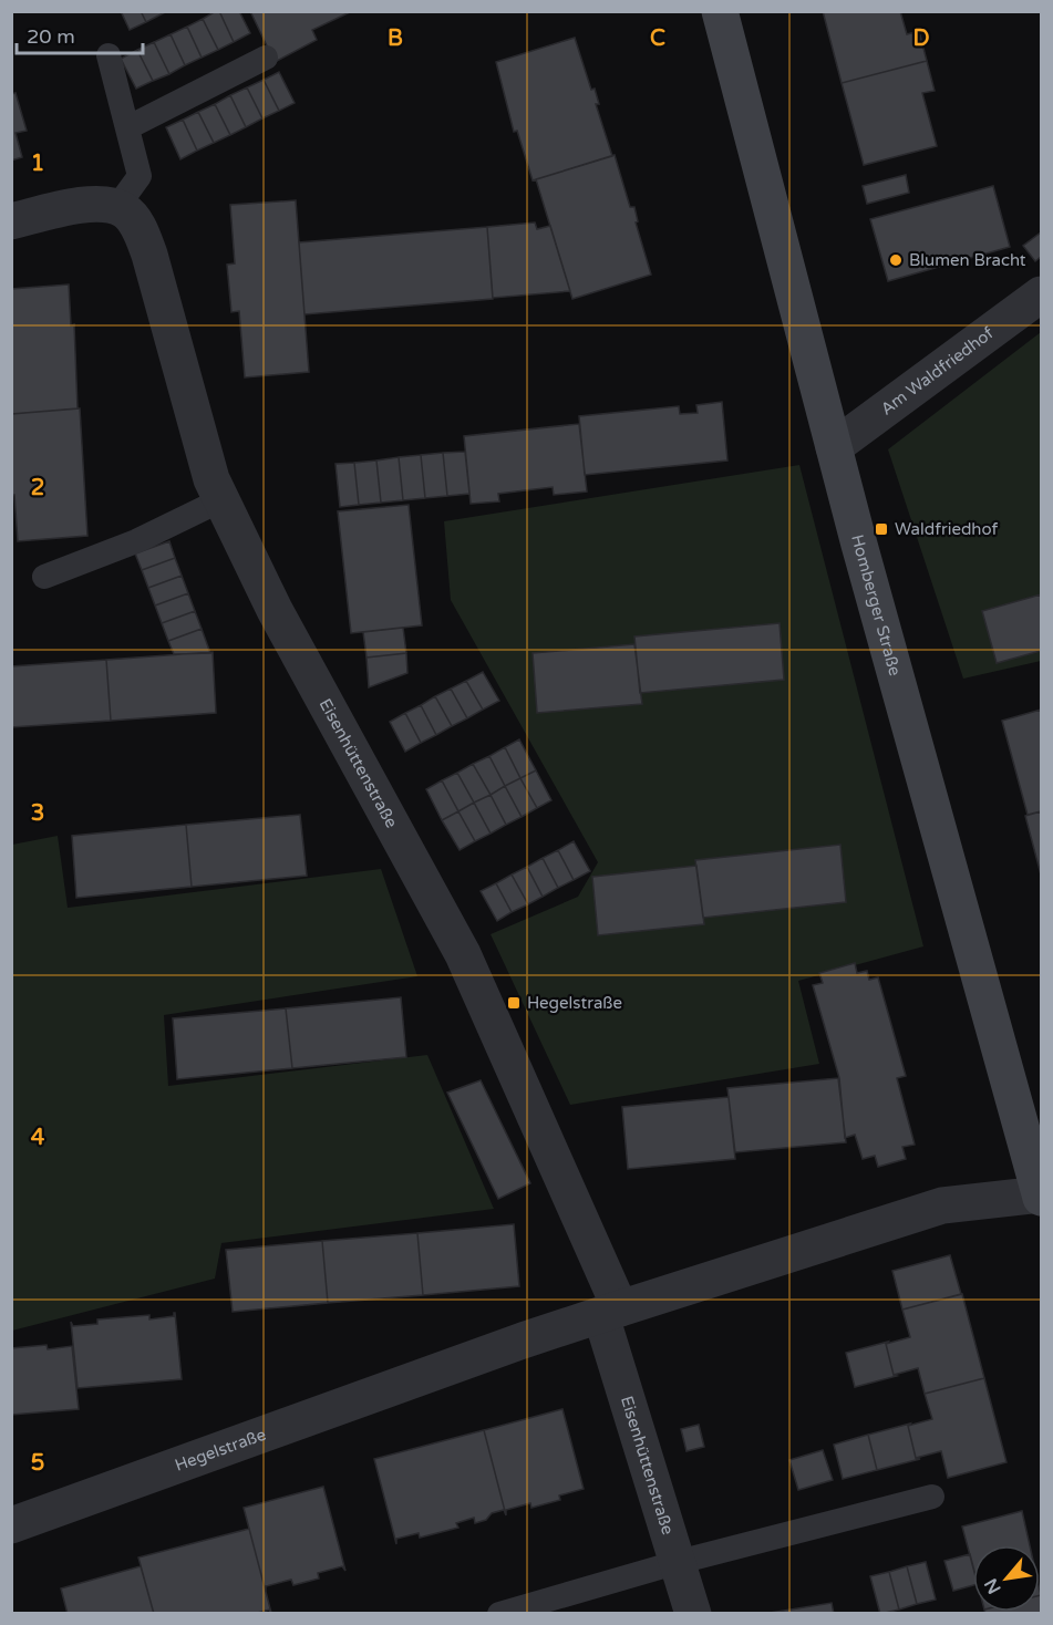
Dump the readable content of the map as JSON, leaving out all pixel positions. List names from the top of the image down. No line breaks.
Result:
{"streets":{"main road":["Homberger Straße"],"street":["Am Waldfriedhof","Eisenhüttenstraße","Hegelstraße"]},"crossings":[["Am Waldfriedhof","Homberger Straße"],["Homberger Straße","Hegelstraße"],["Eisenhüttenstraße","Hegelstraße"]],"places":{"other":["Blumen Bracht"],"transit":["Waldfriedhof","Hegelstraße"]},"scale_bar":"20 m","north":"bottom left","grid":{"columns":["B","C","D"],"rows":["1","2","3","4","5"]}}
